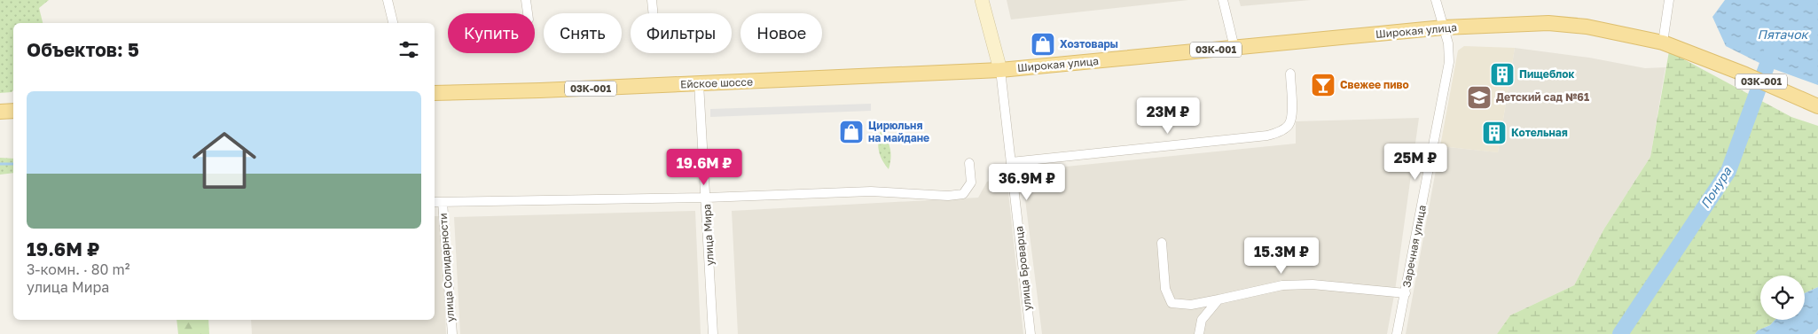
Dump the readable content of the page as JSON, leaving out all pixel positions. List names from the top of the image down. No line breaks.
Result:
{"streets":{"main road":["Широкая улица","03К-001","Ейское шоссе"],"street":["улица Мира","Заречная улица","улица Солидарности","улица Броварца"]},"crossings":[["Широкая улица","Ейское шоссе"],["Широкая улица","Заречная улица"],["Широкая улица","улица Броварца"],["Ейское шоссе","улица Мира"],["Ейское шоссе","улица Броварца"]],"water":["Пятачок","Понура"],"places":{"shop":["Хозтовары","Цирюльня на майдане"],"building":["Пищеблок","Котельная"],"bar":["Свежее пиво"],"school or university":["Детский сад №61"]},"page":{"chip":["Купить","Снять","Фильтры","Новое"],"heading":"Объектов: 5","list":[{"name":"19.6M ₽","note":"3-комн. · 80 m² · улица Мира"}],"price":["23M ₽","25M ₽","19.6M ₽","36.9M ₽","15.3M ₽"]}}
